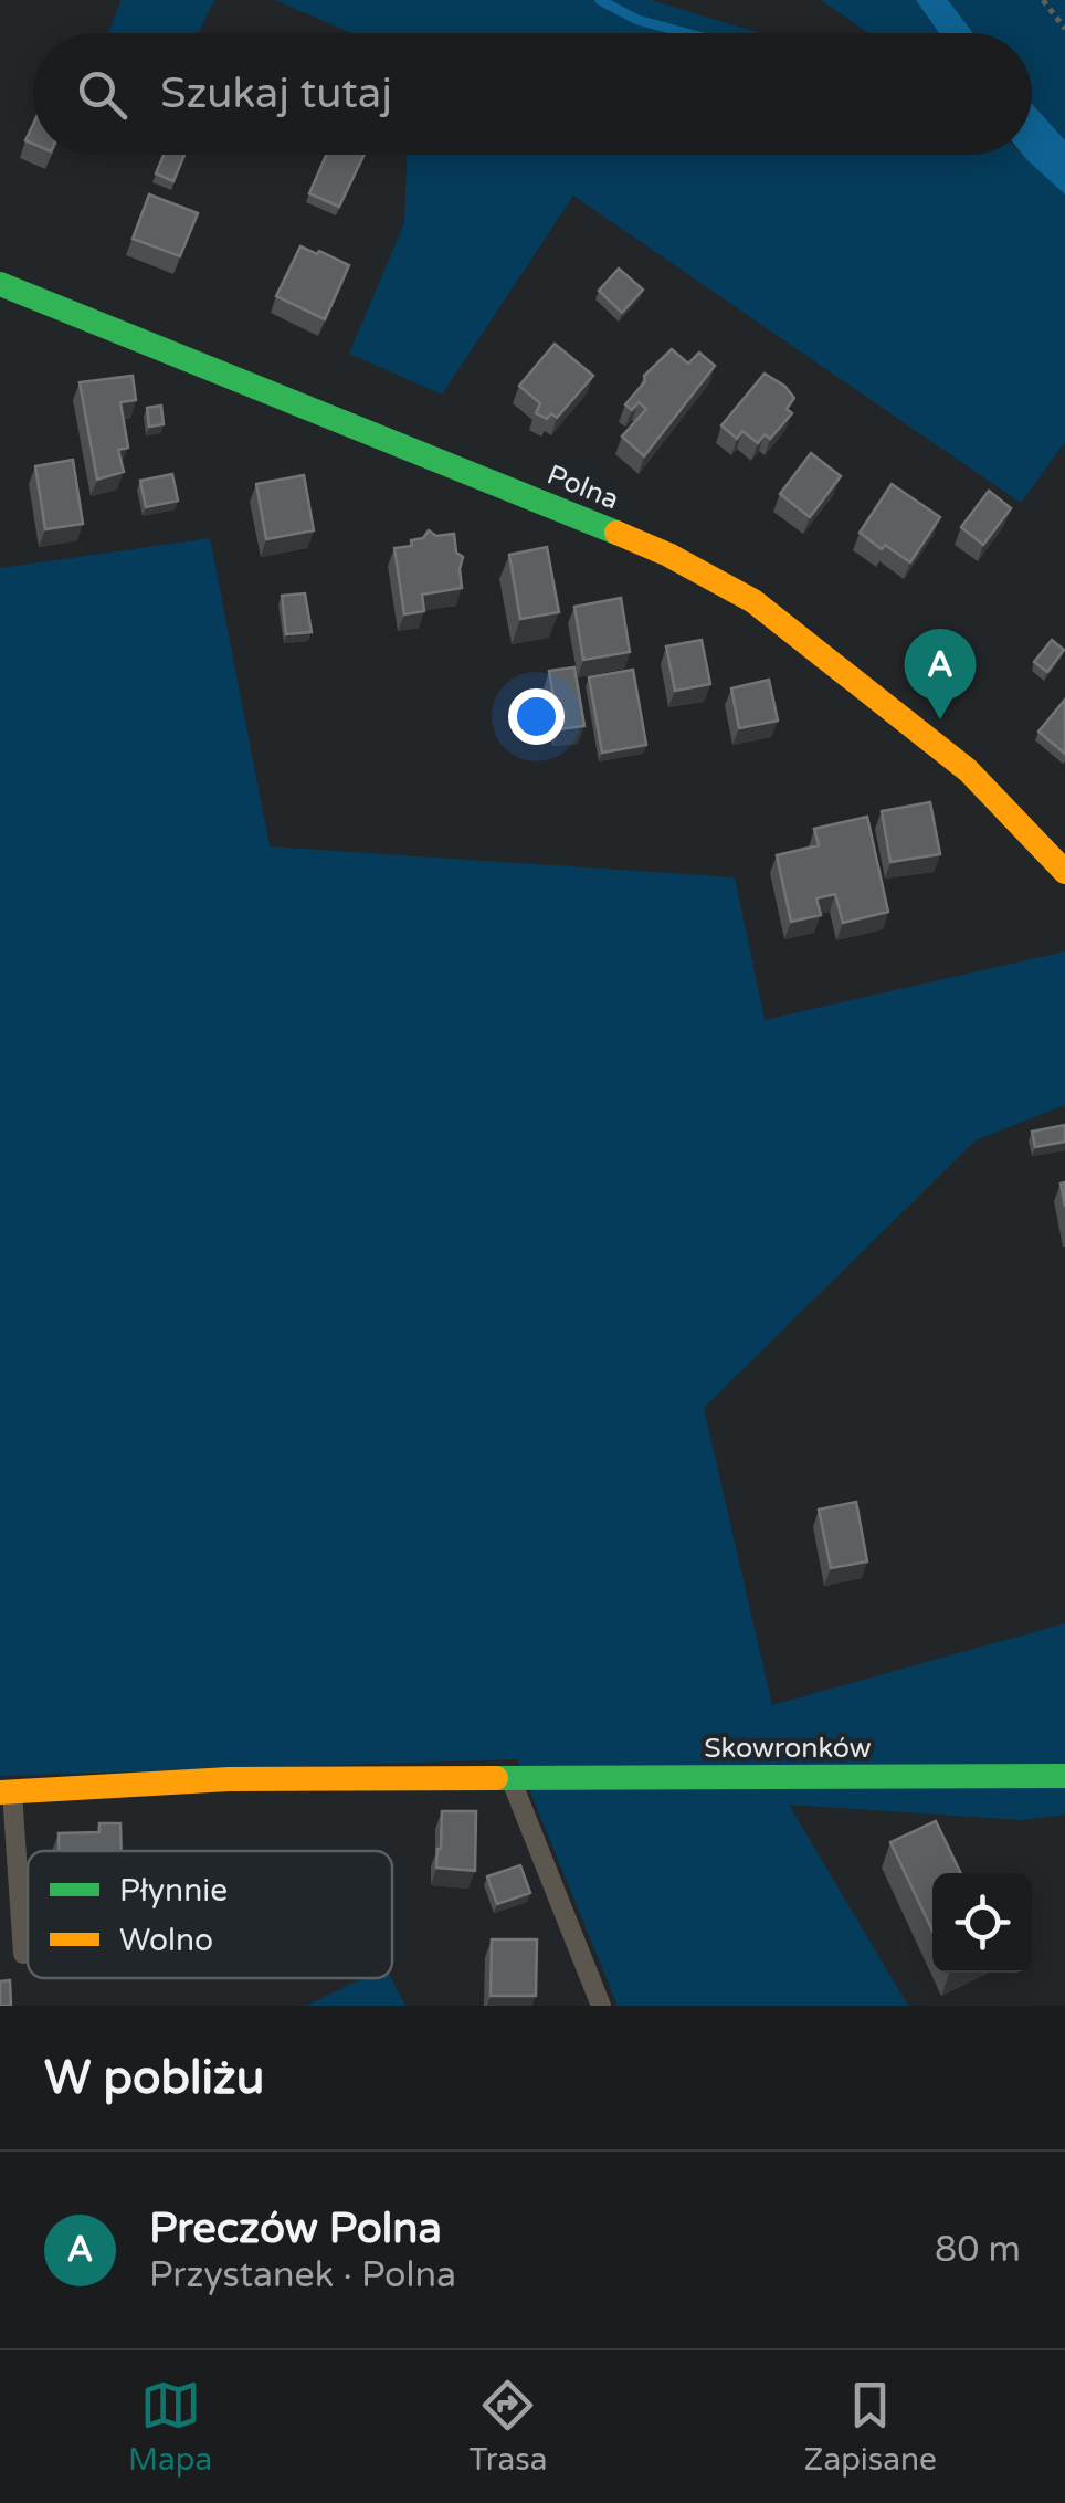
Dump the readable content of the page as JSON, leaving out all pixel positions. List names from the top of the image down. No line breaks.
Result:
{"streets":{"street":["Polna","Skowronków"]},"legend":["Płynnie","Wolno"],"page":{"search":"Szukaj tutaj","pins":"A","heading":"W pobliżu","list":[{"mark":"A","name":"Preczów Polna","note":"Przystanek · Polna","value":"80 m"}],"nav":["Mapa","Trasa","Zapisane"]}}
